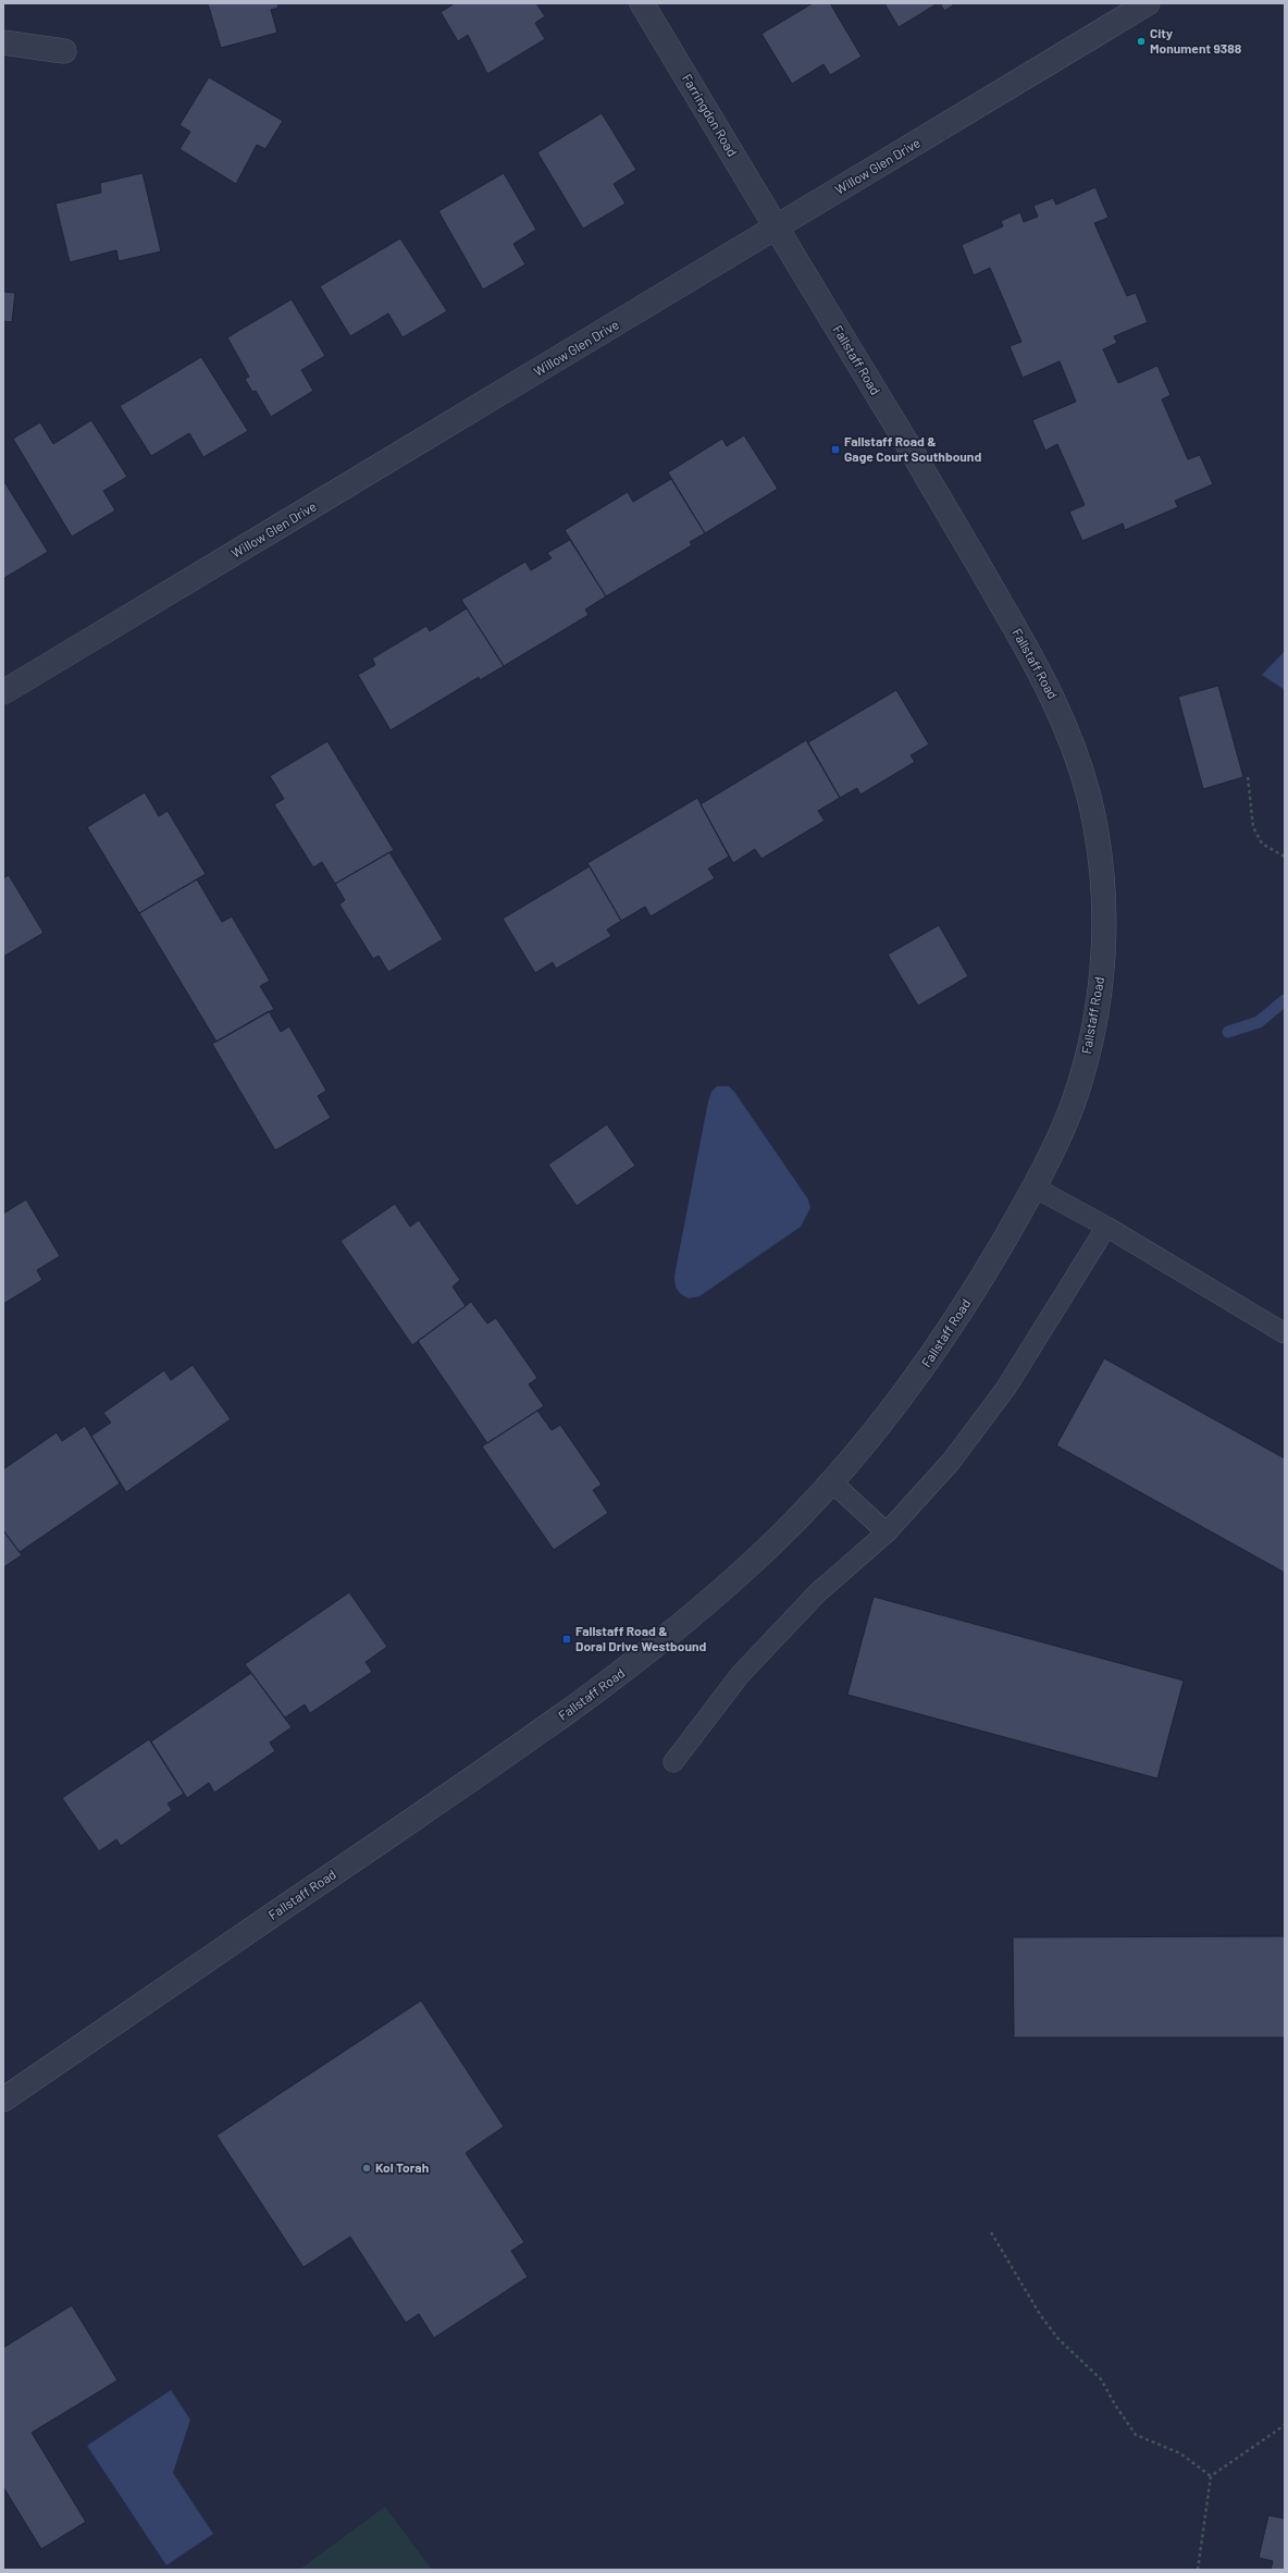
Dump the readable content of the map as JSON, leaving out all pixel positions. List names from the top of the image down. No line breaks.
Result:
{"streets":{"street":["Farringdon Road","Willow Glen Drive","Fallstaff Road"]},"crossings":[["Farringdon Road","Willow Glen Drive"],["Farringdon Road","Fallstaff Road"],["Willow Glen Drive","Fallstaff Road"]],"places":{"other":["City Monument 9388","Kol Torah"],"transit":["Fallstaff Road & Gage Court Southbound","Fallstaff Road & Doral Drive Westbound"]}}
